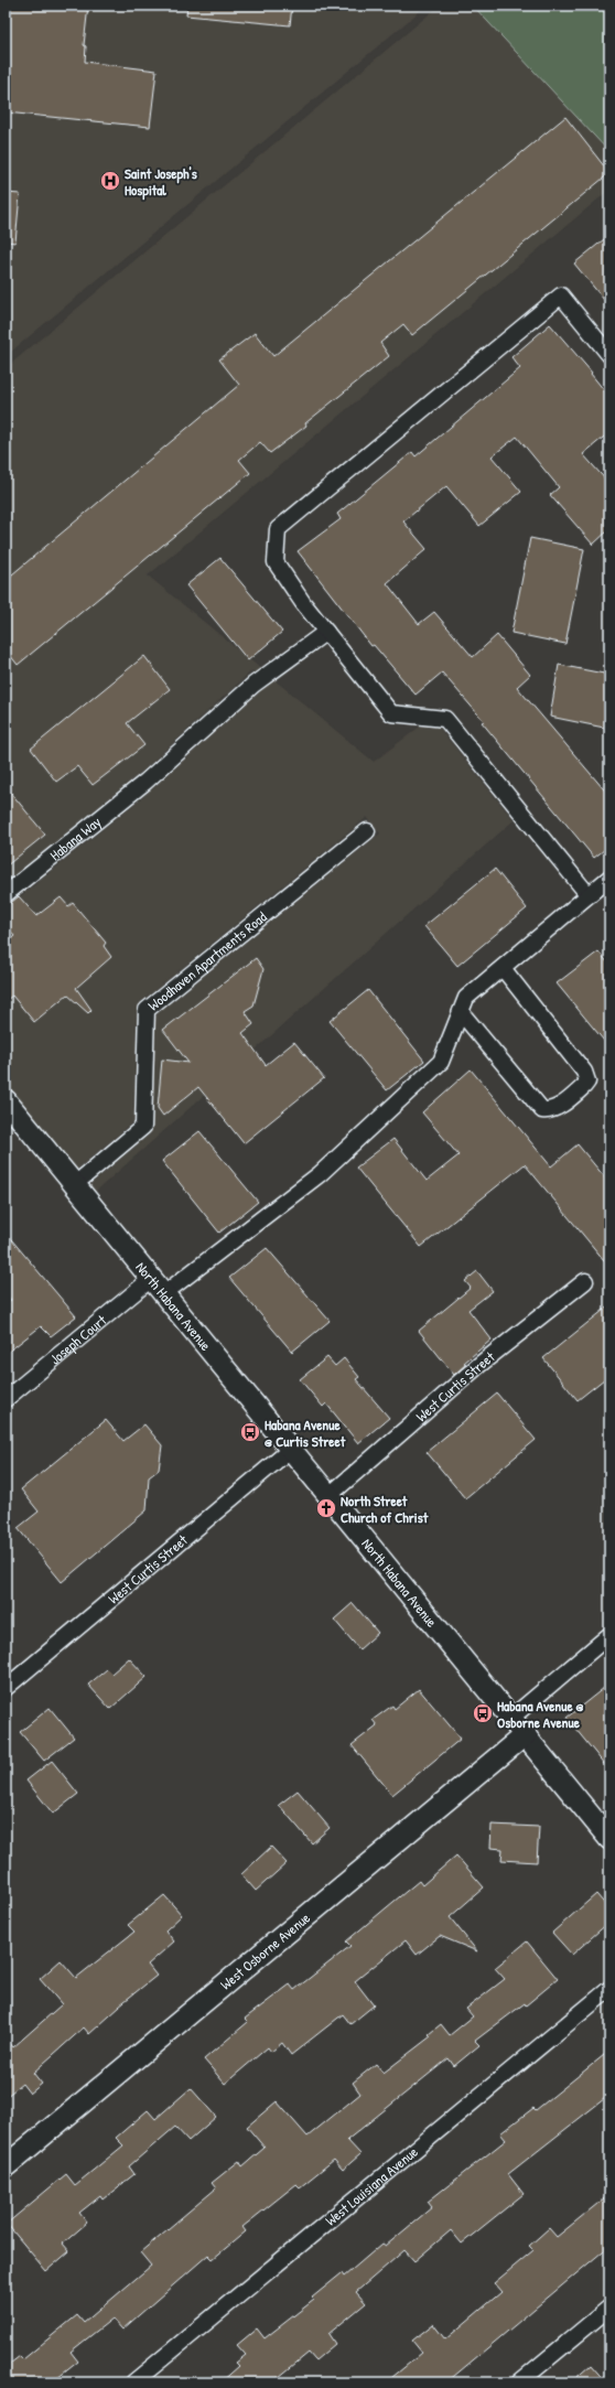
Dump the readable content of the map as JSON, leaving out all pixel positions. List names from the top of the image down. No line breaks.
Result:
{"streets":{"street":["Habana Way","Woodhaven Apartments Road","North Habana Avenue","Joseph Court","West Curtis Street","West Osborne Avenue","West Louisiana Avenue"]},"crossings":[["Woodhaven Apartments Road","North Habana Avenue"],["North Habana Avenue","Joseph Court"],["North Habana Avenue","West Curtis Street"],["North Habana Avenue","West Osborne Avenue"]],"places":{"hospital":["Saint Joseph's Hospital"],"bus stop":["Habana Avenue @ Curtis Street","Habana Avenue @ Osborne Avenue"],"church":["North Street Church of Christ"]}}
